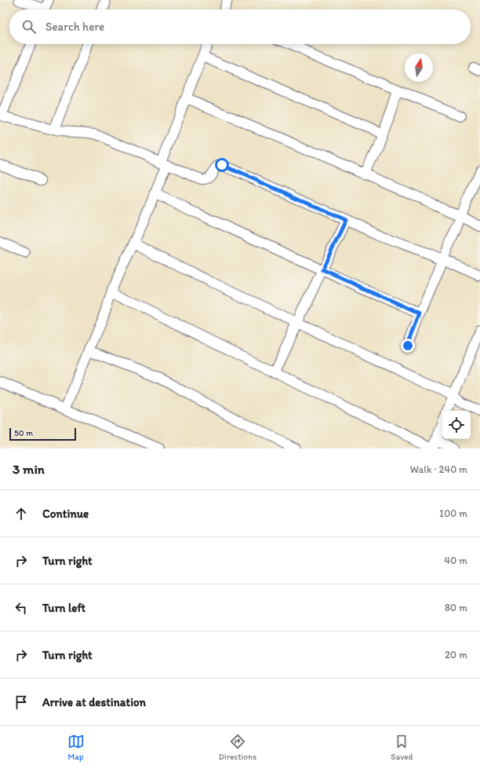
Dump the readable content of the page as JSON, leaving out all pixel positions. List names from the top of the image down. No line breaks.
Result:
{"scale_bar":"50 m","north":"top","page":{"search":"Search here","scale":"50 m","heading":["3 min","Walk · 240 m"],"list":[["Continue","100 m"],["Turn right","40 m"],["Turn left","80 m"],["Turn right","20 m"],"Arrive at destination"],"nav":["Map","Directions","Saved"]}}
